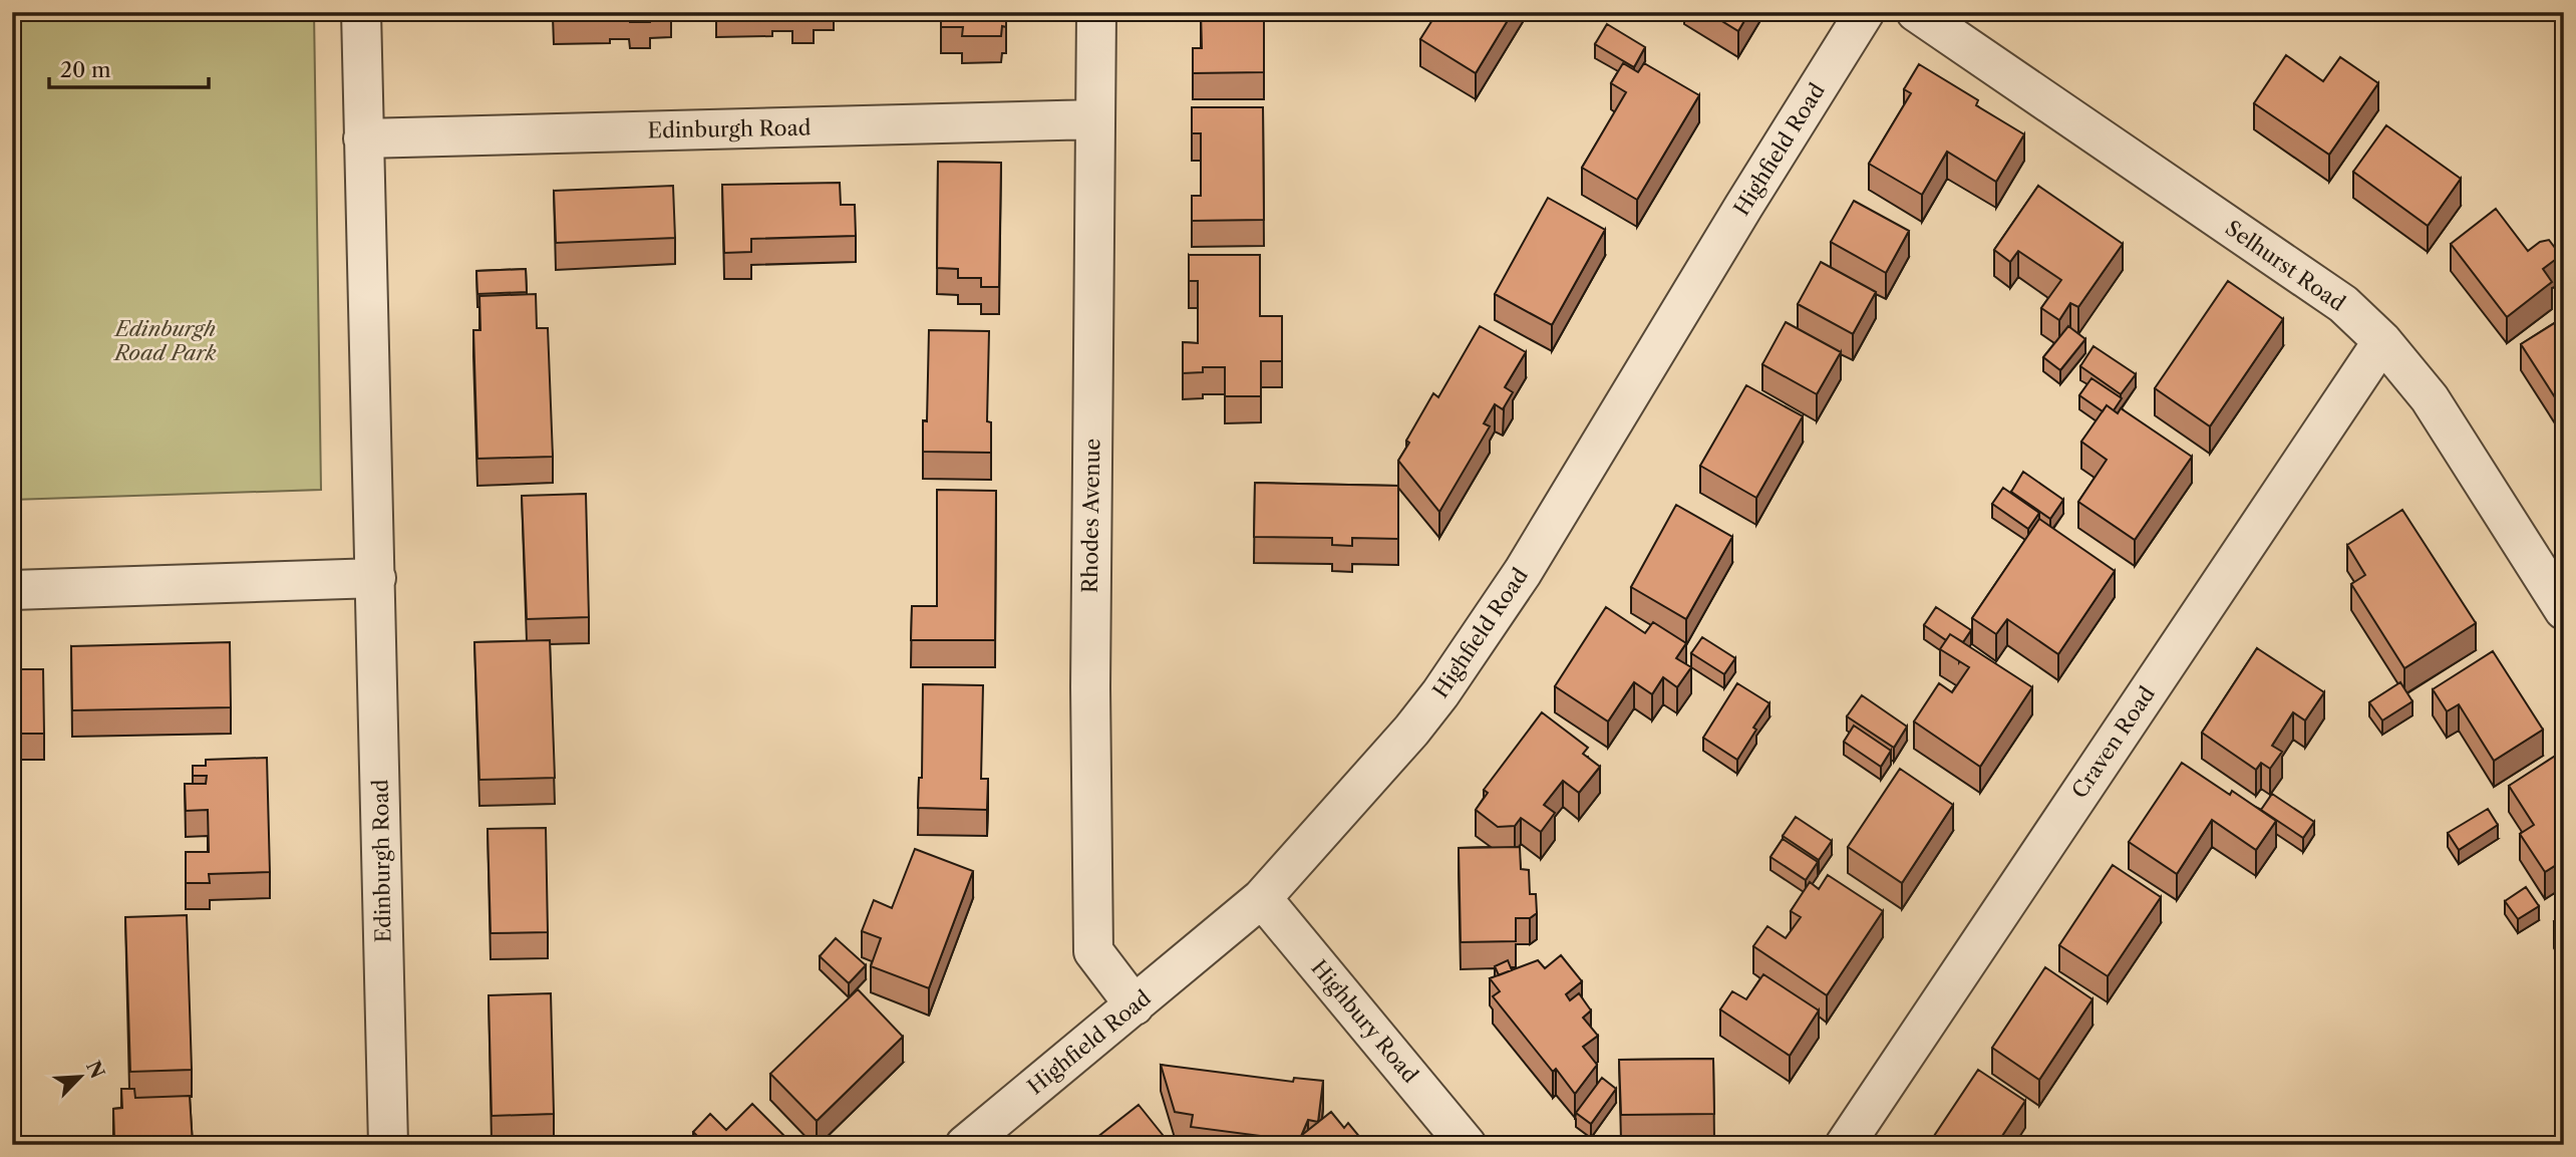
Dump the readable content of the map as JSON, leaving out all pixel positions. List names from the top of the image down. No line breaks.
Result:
{"streets":{"street":["Edinburgh Road","Highfield Road","Selhurst Road","Rhodes Avenue","Craven Road","Highbury Road"]},"crossings":[["Edinburgh Road","Rhodes Avenue"],["Highfield Road","Rhodes Avenue"],["Highfield Road","Highbury Road"],["Selhurst Road","Craven Road"]],"parks":["Edinburgh Road Park"],"scale_bar":"20 m","north":"top right"}
